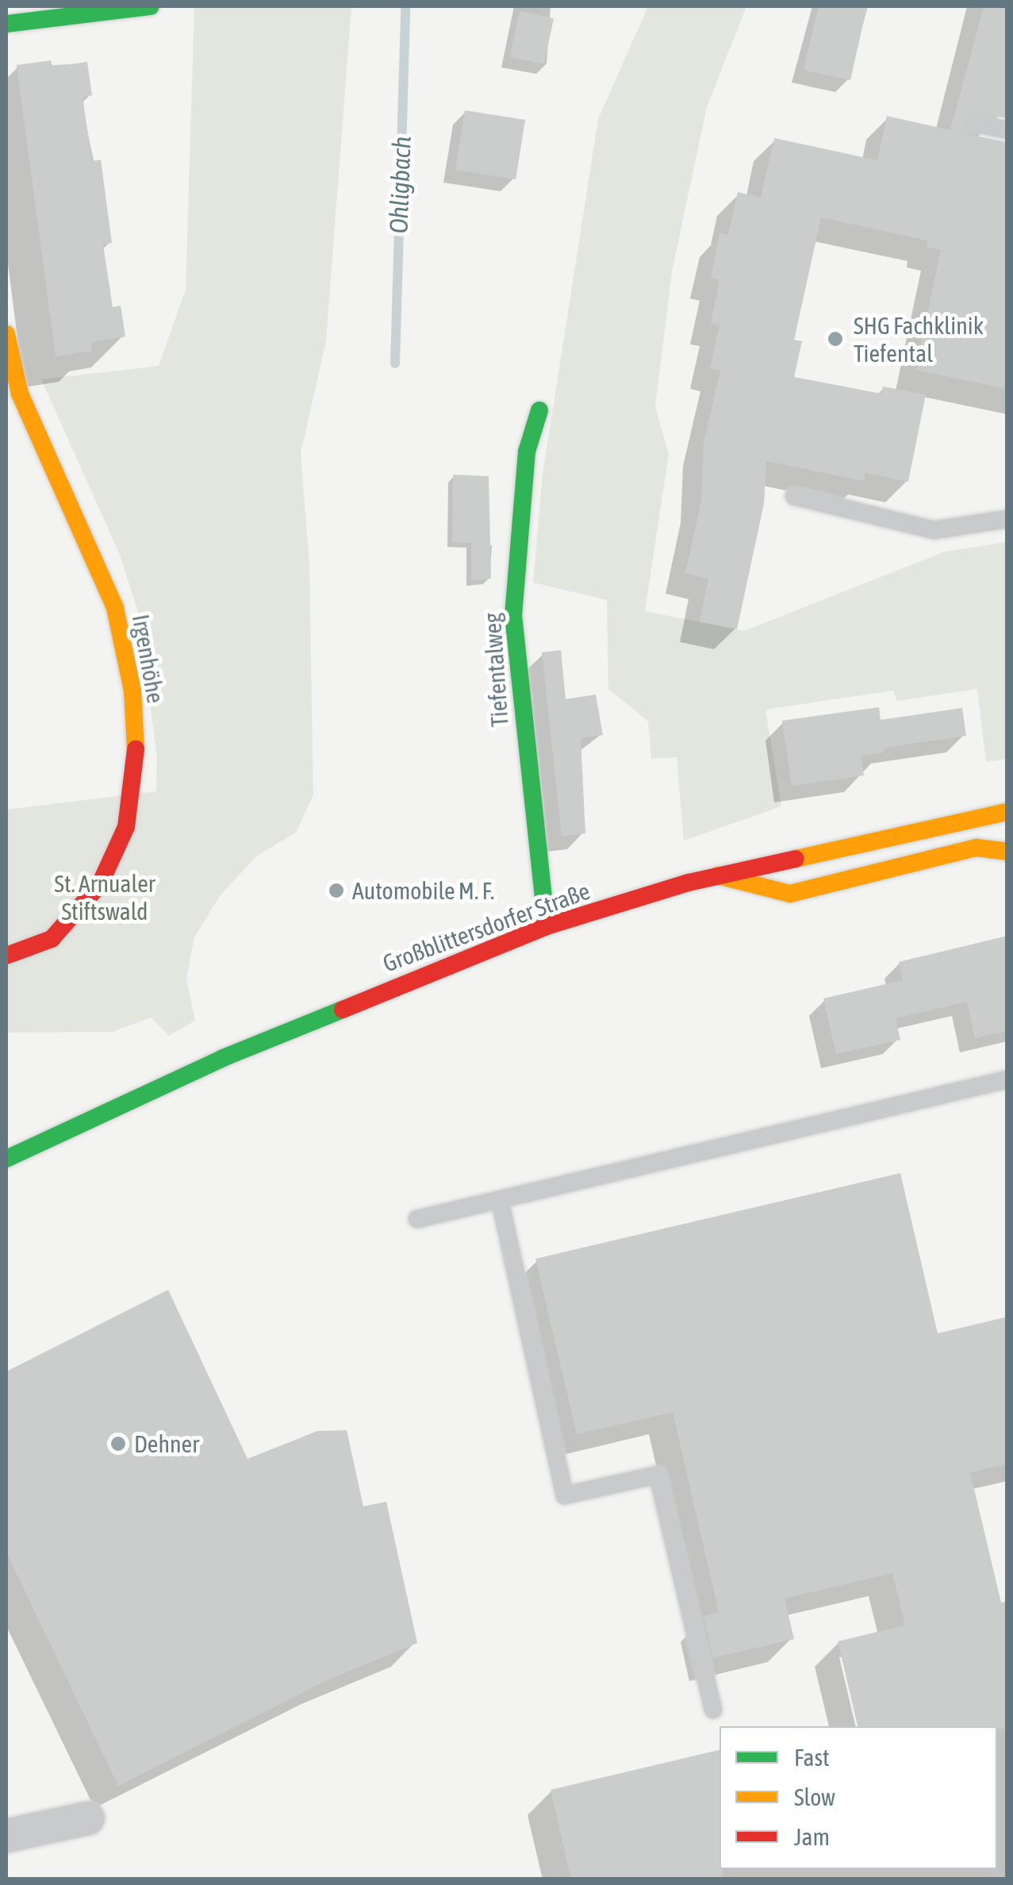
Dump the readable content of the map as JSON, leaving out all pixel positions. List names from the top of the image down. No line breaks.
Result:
{"streets":{"street":["Irgenhöhe","Tiefentalweg","Großblittersdorfer Straße"]},"crossings":[["Tiefentalweg","Großblittersdorfer Straße"]],"water":["Ohligbach"],"parks":["St. Arnualer Stiftswald"],"places":["SHG Fachklinik Tiefental","Automobile M. F.","Dehner"],"legend":["Fast","Slow","Jam"]}
